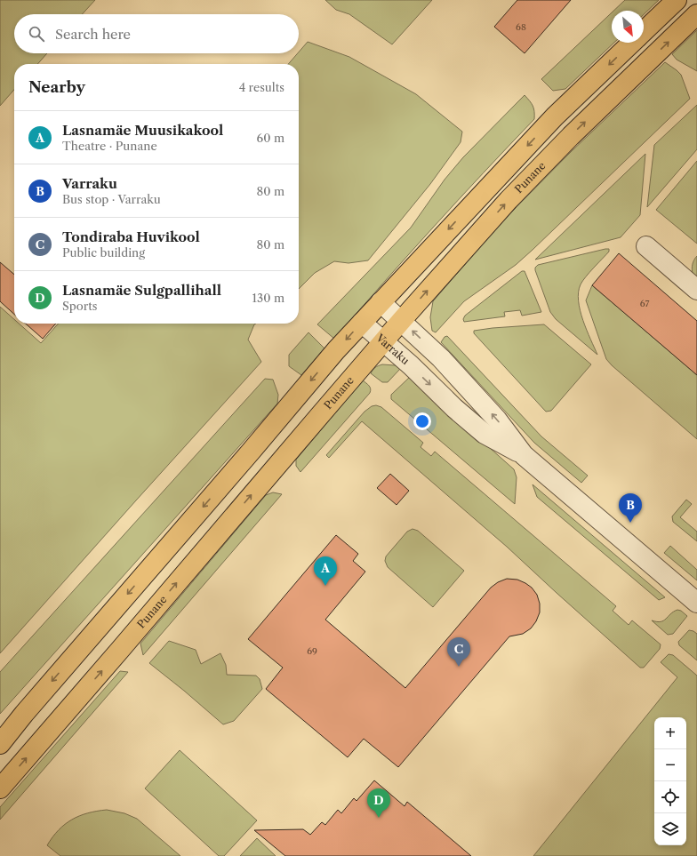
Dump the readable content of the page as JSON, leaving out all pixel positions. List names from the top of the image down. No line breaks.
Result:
{"streets":{"main road":["Punane"],"street":["Varraku"]},"crossings":[["Punane","Varraku"]],"house_numbers":["68","67","69"],"north":"bottom right","page":{"search":"Search here","heading":["Nearby","4 results"],"list":[{"mark":"A","name":"Lasnamäe Muusikakool","note":"Theatre · Punane","value":"60 m"},{"mark":"B","name":"Varraku","note":"Bus stop · Varraku","value":"80 m"},{"mark":"C","name":"Tondiraba Huvikool","note":"Public building","value":"80 m"},{"mark":"D","name":"Lasnamäe Sulgpallihall","note":"Sports","value":"130 m"}],"pins":["B","A","C","D"],"map_buttons":["+","−"]}}
